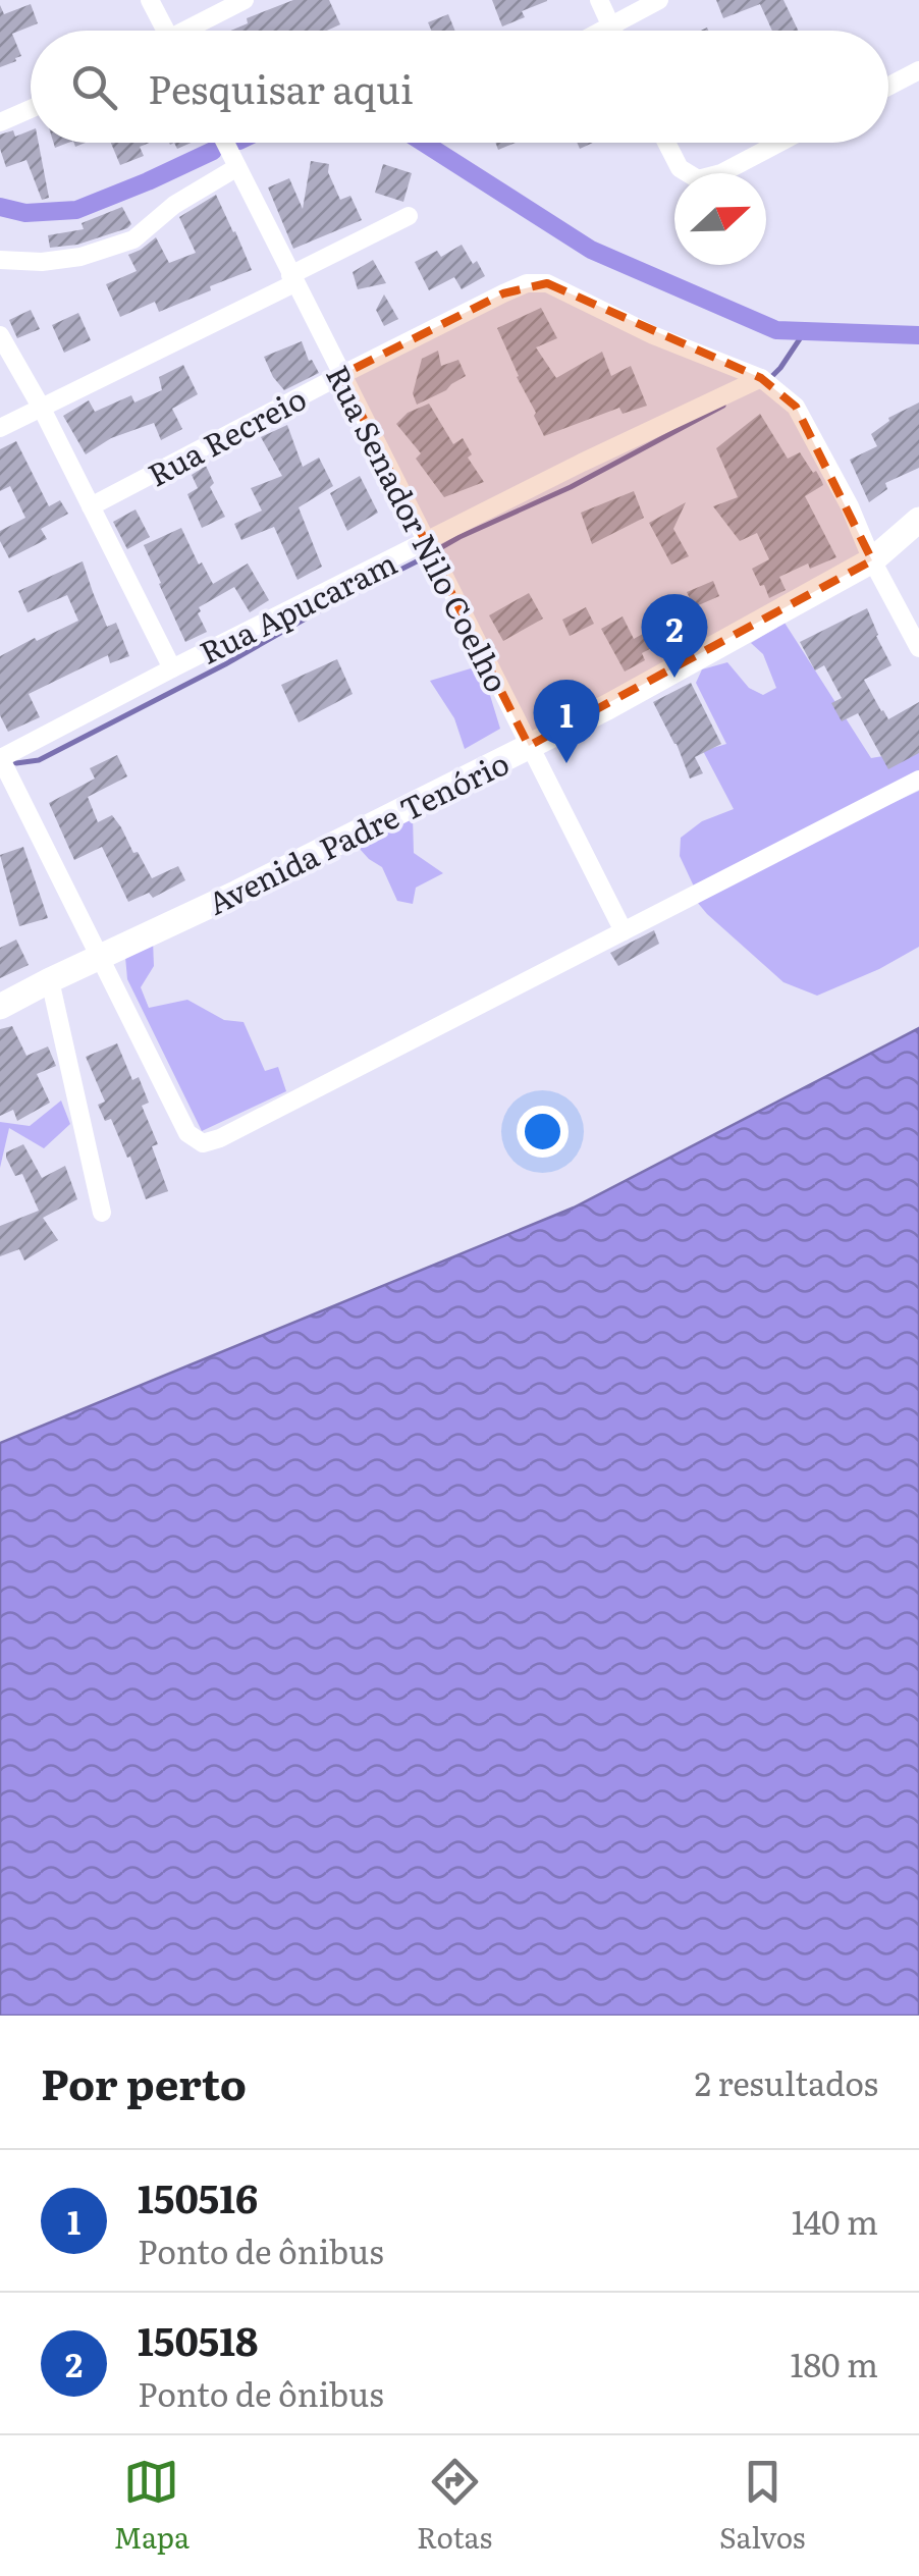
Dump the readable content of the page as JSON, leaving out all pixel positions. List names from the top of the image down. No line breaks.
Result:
{"streets":{"main road":["Avenida Padre Tenório"],"street":["Rua Recreio","Rua Senador Nilo Coelho","Rua Apucaram"]},"crossings":[["Rua Recreio","Rua Senador Nilo Coelho"],["Rua Recreio","Rua Apucaram"],["Rua Senador Nilo Coelho","Rua Apucaram"],["Rua Senador Nilo Coelho","Avenida Padre Tenório"]],"north":"right","page":{"search":"Pesquisar aqui","pins":["2","1"],"heading":["Por perto","2 resultados"],"list":[{"mark":"1","name":"150516","note":"Ponto de ônibus","value":"140 m"},{"mark":"2","name":"150518","note":"Ponto de ônibus","value":"180 m"}],"nav":["Mapa","Rotas","Salvos"]}}
